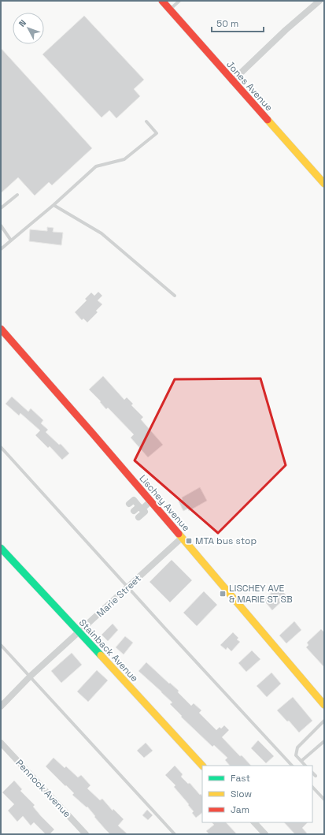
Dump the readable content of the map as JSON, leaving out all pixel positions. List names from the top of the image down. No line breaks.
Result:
{"streets":{"street":["Jones Avenue","Lischey Avenue","Marie Street","Stainback Avenue","Pennock Avenue"]},"crossings":[["Lischey Avenue","Marie Street"],["Marie Street","Stainback Avenue"]],"places":{"transit":["MTA bus stop","LISCHEY AVE & MARIE ST SB"]},"legend":["Fast","Slow","Jam"],"scale_bar":"50 m","north":"top left"}
